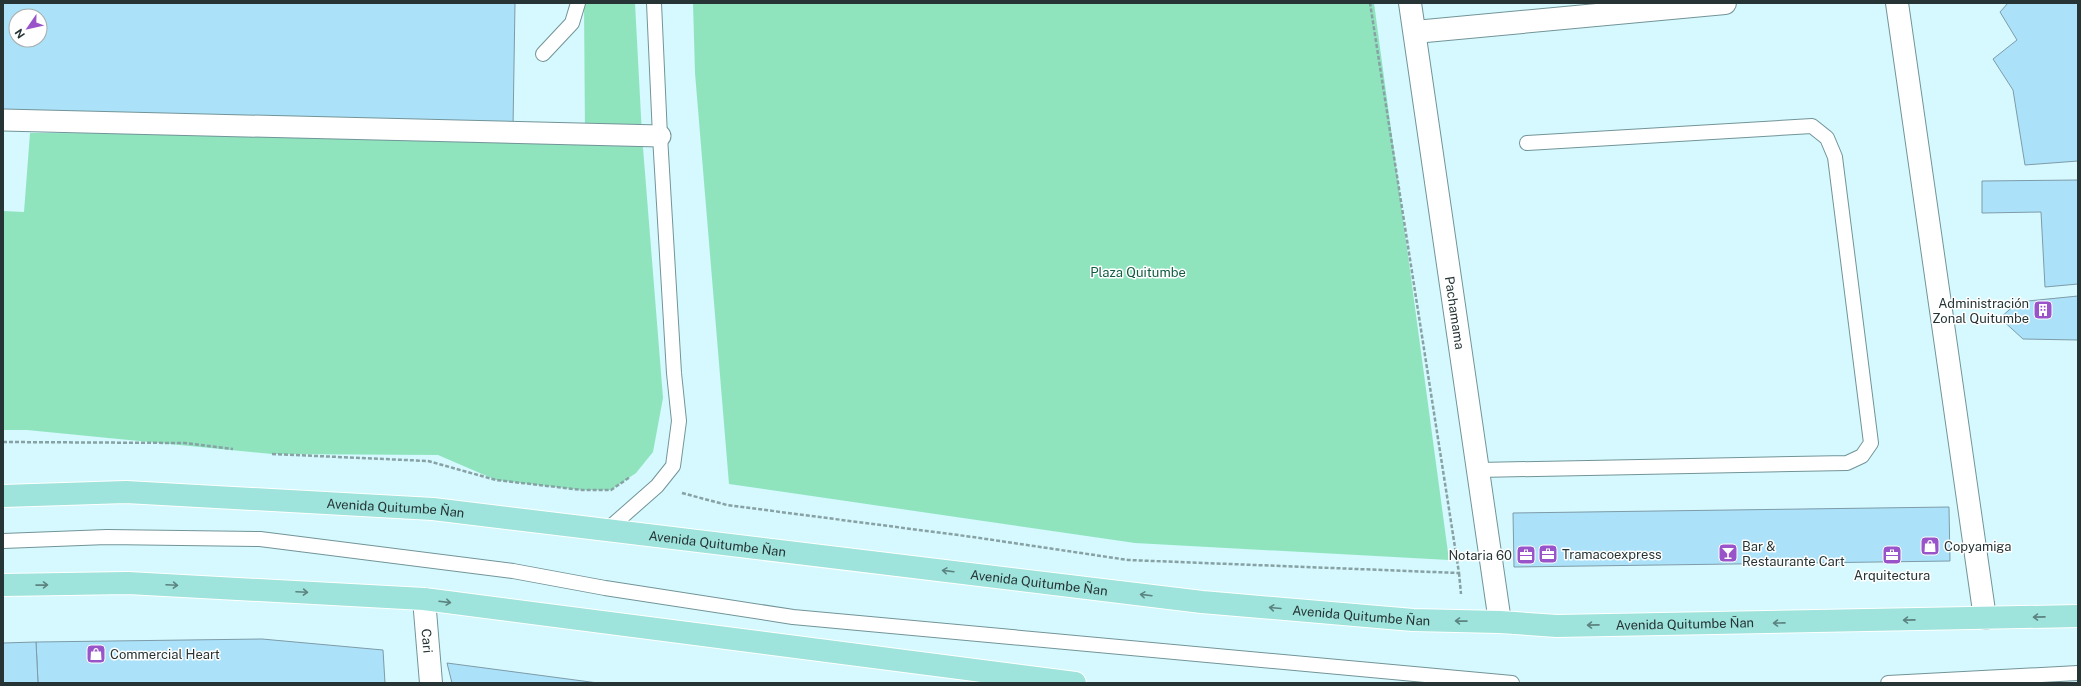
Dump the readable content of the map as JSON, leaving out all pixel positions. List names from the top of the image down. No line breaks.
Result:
{"streets":{"main road":["Avenida Quitumbe Ñan"],"street":["Pachamama","Cari"]},"crossings":[["Pachamama","Avenida Quitumbe Ñan"]],"parks":["Plaza Quitumbe"],"places":{"building":["Administración Zonal Quitumbe"],"shop":["Copyamiga","Commercial Heart"],"bar":["Bar & Restaurante Cart"],"office":["Tramacoexpress","Notaria 60","Arquitectura"]},"north":"bottom left"}
